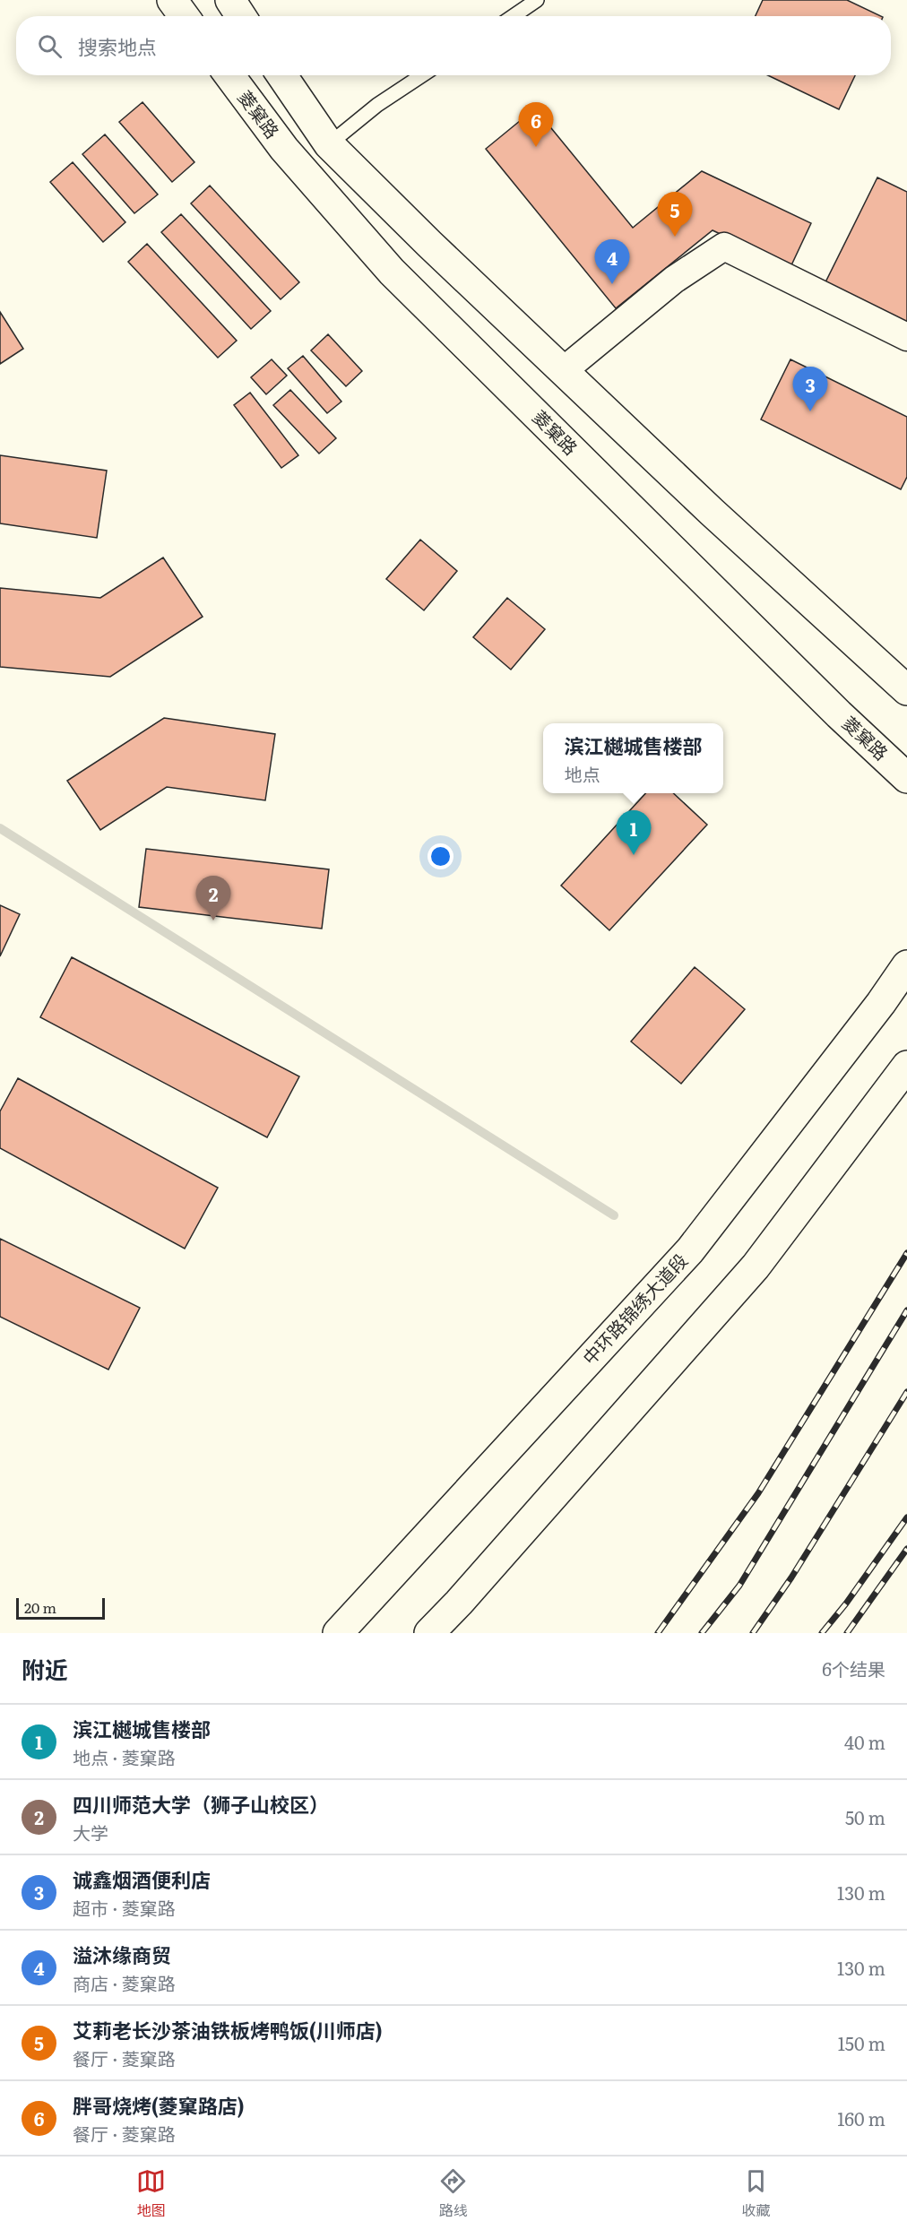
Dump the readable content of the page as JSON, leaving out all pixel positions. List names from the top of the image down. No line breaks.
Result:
{"streets":{"street":["菱窠路","中环路锦绣大道段"]},"scale_bar":"20 m","page":{"search":"搜索地点","pins":["6","5","4","3","1","2"],"popup":["滨江樾城售楼部","地点"],"scale":"20 m","heading":["附近","6个结果"],"list":[{"mark":"1","name":"滨江樾城售楼部","note":"地点 · 菱窠路","value":"40 m"},{"mark":"2","name":"四川师范大学（狮子山校区）","note":"大学","value":"50 m"},{"mark":"3","name":"诚鑫烟酒便利店","note":"超市 · 菱窠路","value":"130 m"},{"mark":"4","name":"溢沐缘商贸","note":"商店 · 菱窠路","value":"130 m"},{"mark":"5","name":"艾莉老长沙茶油铁板烤鸭饭(川师店)","note":"餐厅 · 菱窠路","value":"150 m"},{"mark":"6","name":"胖哥烧烤(菱窠路店)","note":"餐厅 · 菱窠路","value":"160 m"}],"nav":["地图","路线","收藏"]}}
